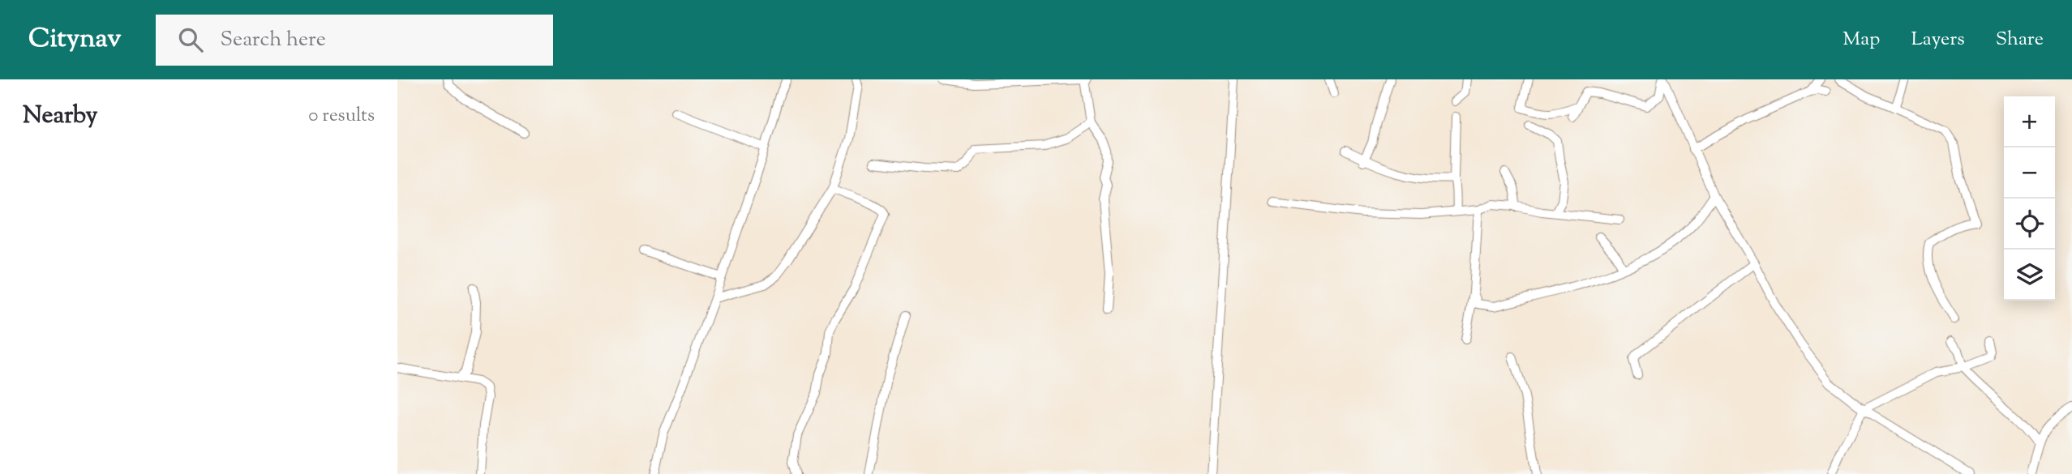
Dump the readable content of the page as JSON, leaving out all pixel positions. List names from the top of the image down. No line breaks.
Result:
{"page":{"header":"Citynav","search":"Search here","nav":["Map","Layers","Share"],"heading":["Nearby","0 results"],"map_buttons":["+","−"]}}
